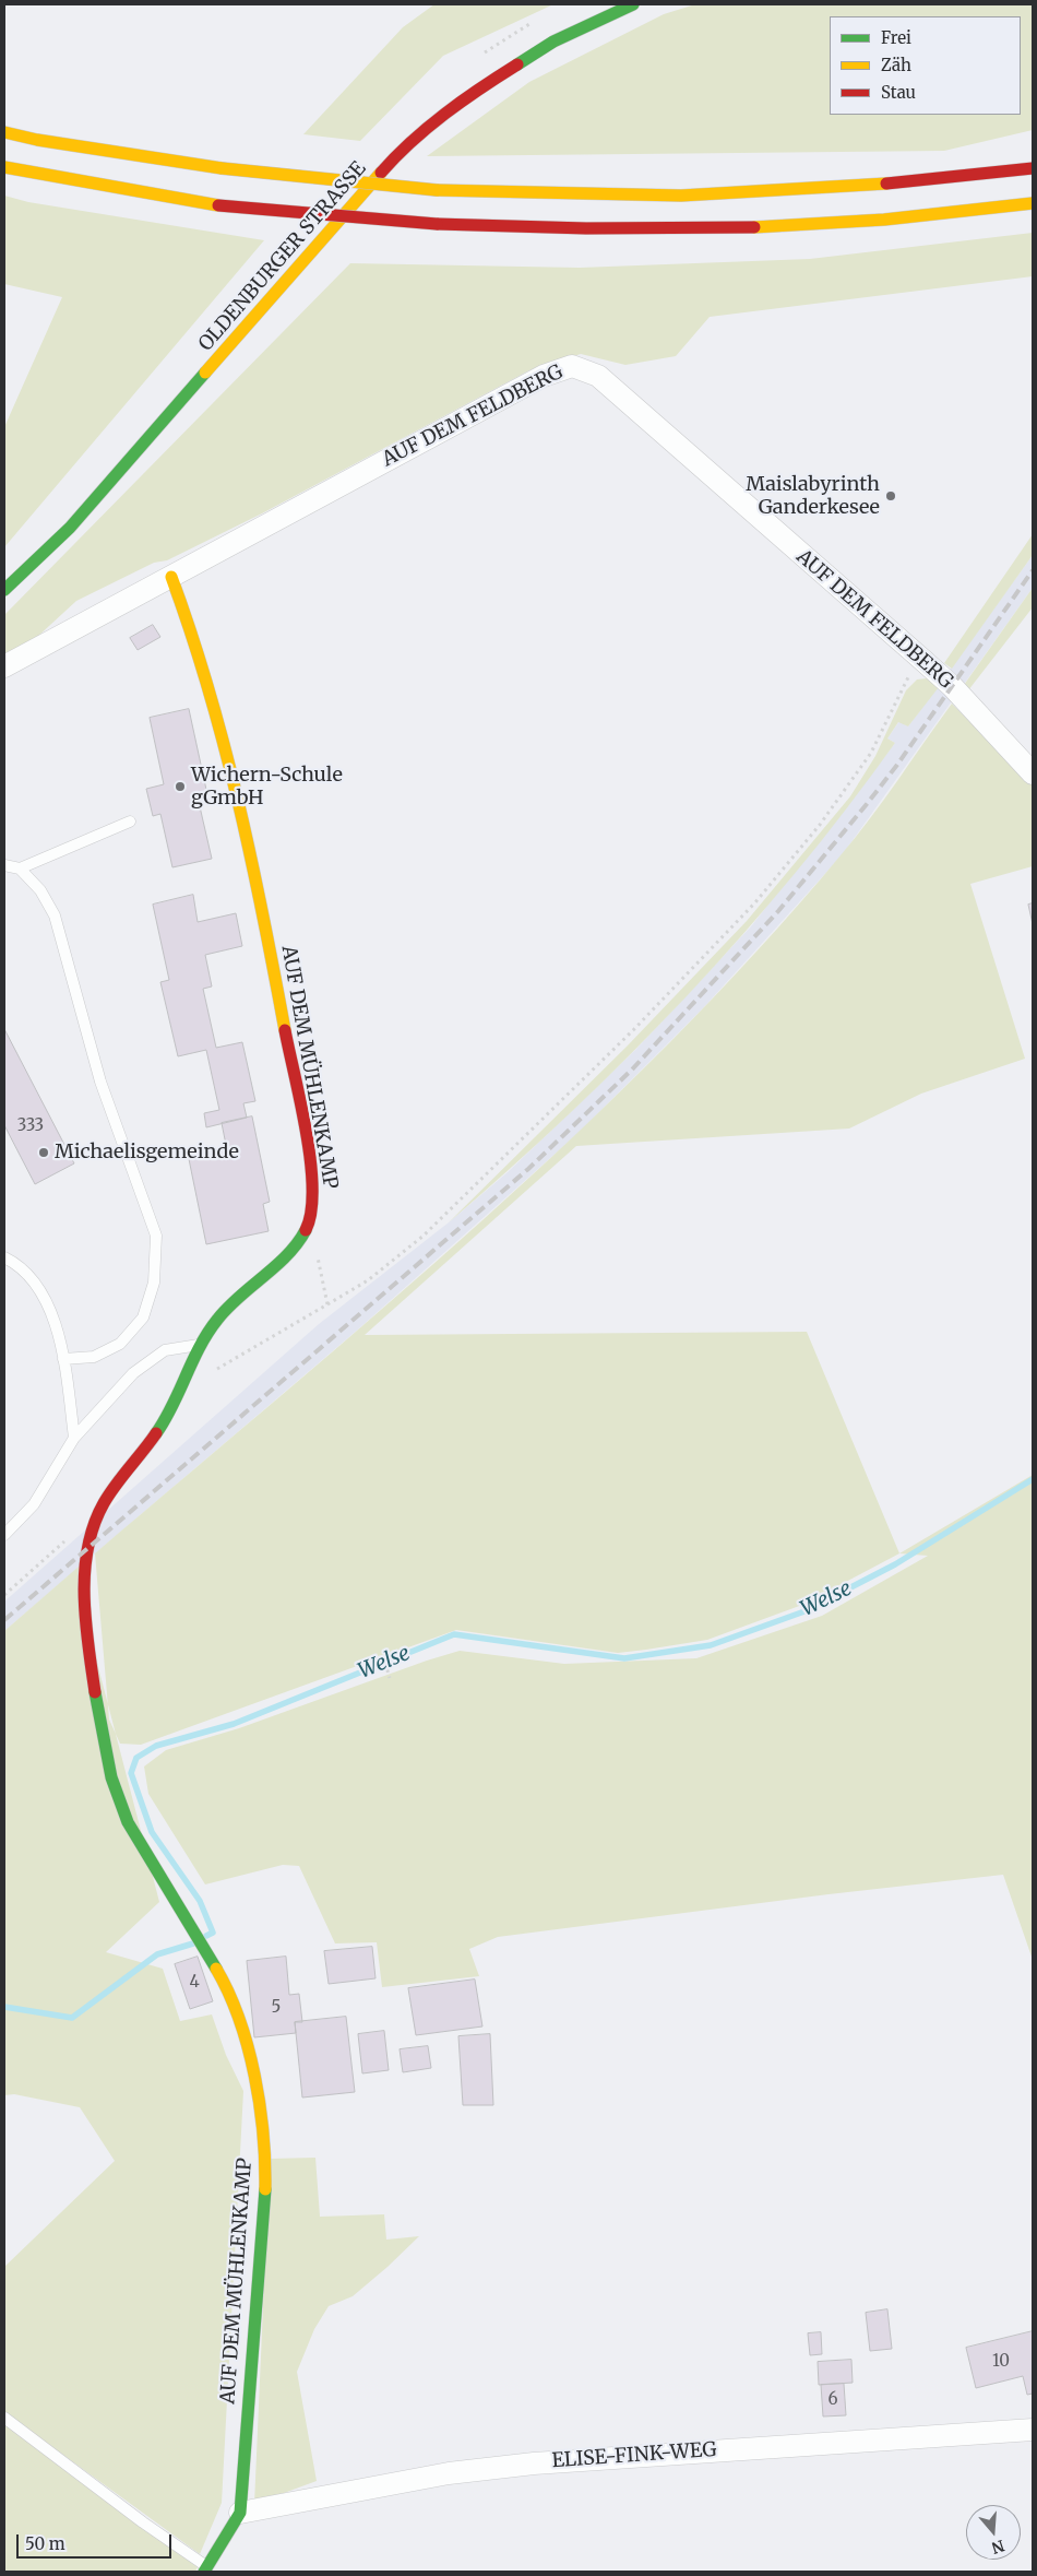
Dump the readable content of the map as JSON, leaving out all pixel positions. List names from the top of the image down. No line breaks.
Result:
{"streets":{"main road":["OLDENBURGER STRASSE","AUF DEM MÜHLENKAMP"],"street":["AUF DEM FELDBERG","ELISE-FINK-WEG"]},"crossings":[["AUF DEM FELDBERG","AUF DEM MÜHLENKAMP"],["AUF DEM MÜHLENKAMP","ELISE-FINK-WEG"]],"water":["Welse"],"places":["Maislabyrinth Ganderkesee","Wichern-Schule gGmbH","Michaelisgemeinde"],"house_numbers":["333","4","5","10","6"],"legend":["Frei","Zäh","Stau"],"scale_bar":"50 m","north":"bottom"}
